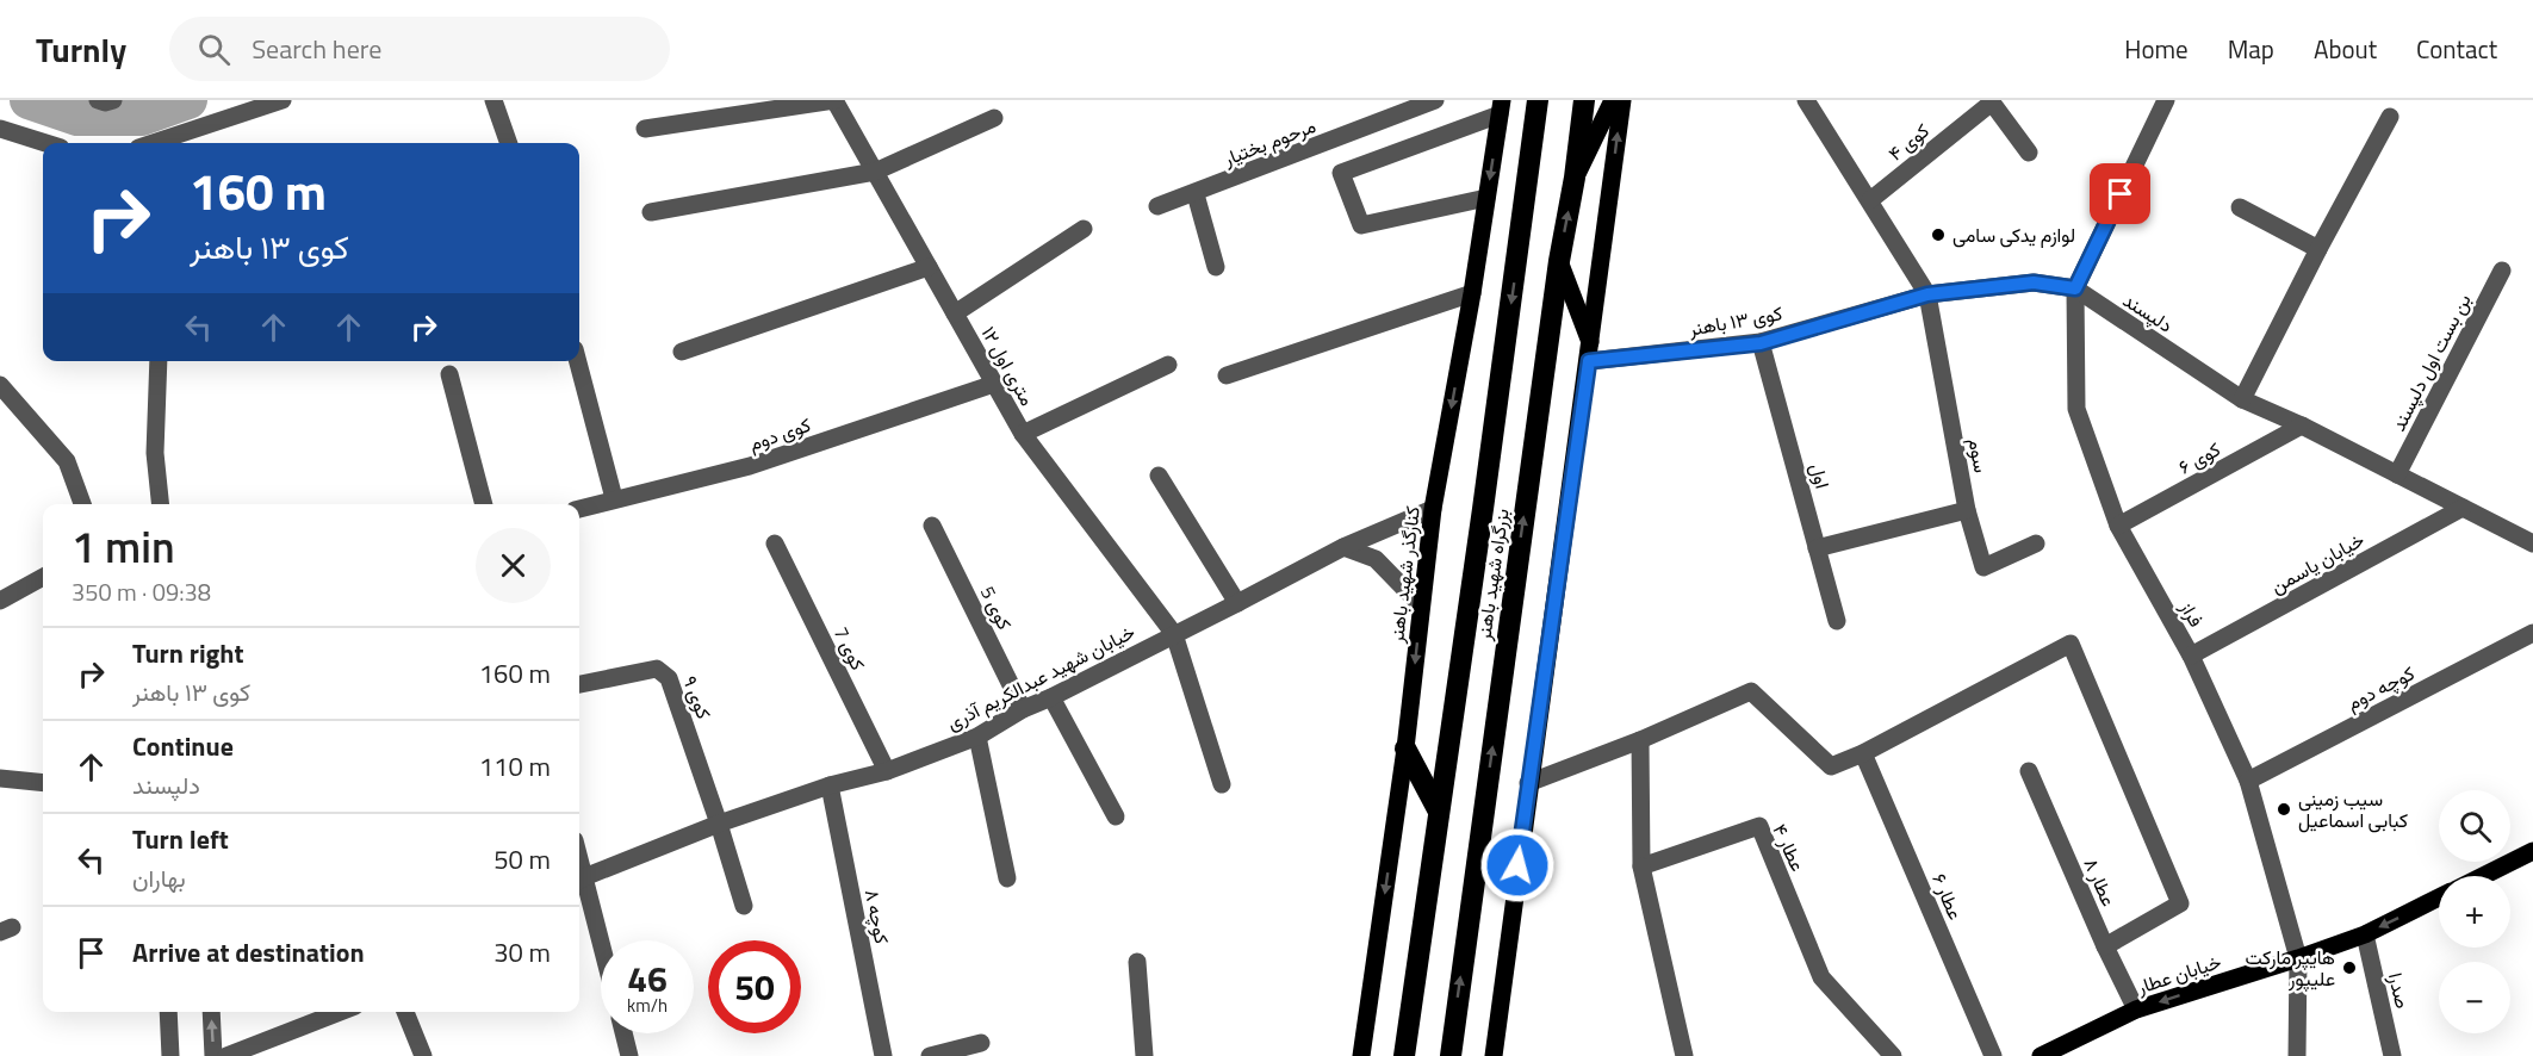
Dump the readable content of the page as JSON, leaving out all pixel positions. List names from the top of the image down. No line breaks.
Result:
{"streets":{"highway":["بزرگراه شهید باهنر"],"main road":["کنارگذر شهید باهنر","خیابان عطار"],"street":["مرحوم بختیار","کوی ۴","دلپسند","کوی ۱۳ باهنر","بن بست اول دلپسند","۱۲ متری اول","کوی دوم","سوم","کوی ۶","اول","خیابان یاسمن","کوی 5","فراز","کوی 7","خیابان شهید عبدالکریم آذری","کوچه دوم","کوی ۹","عطار ۴","عطار ۸","عطار ۶","کوچه ۸","صدرا"]},"crossings":[["دلپسند","کوی ۱۳ باهنر"],["دلپسند","بن بست اول دلپسند"],["دلپسند","سوم"],["دلپسند","کوی ۶"],["دلپسند","خیابان یاسمن"],["دلپسند","فراز"],["کوی ۱۳ باهنر","سوم"],["کوی ۱۳ باهنر","اول"],["۱۲ متری اول","کوی دوم"],["۱۲ متری اول","خیابان شهید عبدالکریم آذری"],["کوی ۶","فراز"],["خیابان یاسمن","فراز"],["کنارگذر شهید باهنر","خیابان شهید عبدالکریم آذری"],["کوی 5","خیابان شهید عبدالکریم آذری"],["فراز","کوچه دوم"],["فراز","خیابان عطار"],["کوی 7","خیابان شهید عبدالکریم آذری"],["خیابان شهید عبدالکریم آذری","کوی ۹"],["خیابان شهید عبدالکریم آذری","کوچه ۸"],["عطار ۸","خیابان عطار"],["خیابان عطار","صدرا"]],"one_way":["خیابان عطار"],"places":["لوازم یدکی سامی","سیب زمینی کبابی اسماعیل","هایپر مارکت علیپور"],"page":{"header":"Turnly","search":"Search here","nav":["Home","Map","About","Contact"],"turn":["160 m","کوی ۱۳ باهنر"],"heading":["1 min","350 m · 09:38"],"list":[{"name":"Turn right","note":"کوی ۱۳ باهنر","value":"160 m"},{"name":"Continue","note":"دلپسند","value":"110 m"},{"name":"Turn left","note":"بهاران","value":"50 m"},{"name":"Arrive at destination","value":"30 m"}],"map_buttons":["+","−"],"speed":"46 km/h","limit":"50"}}
